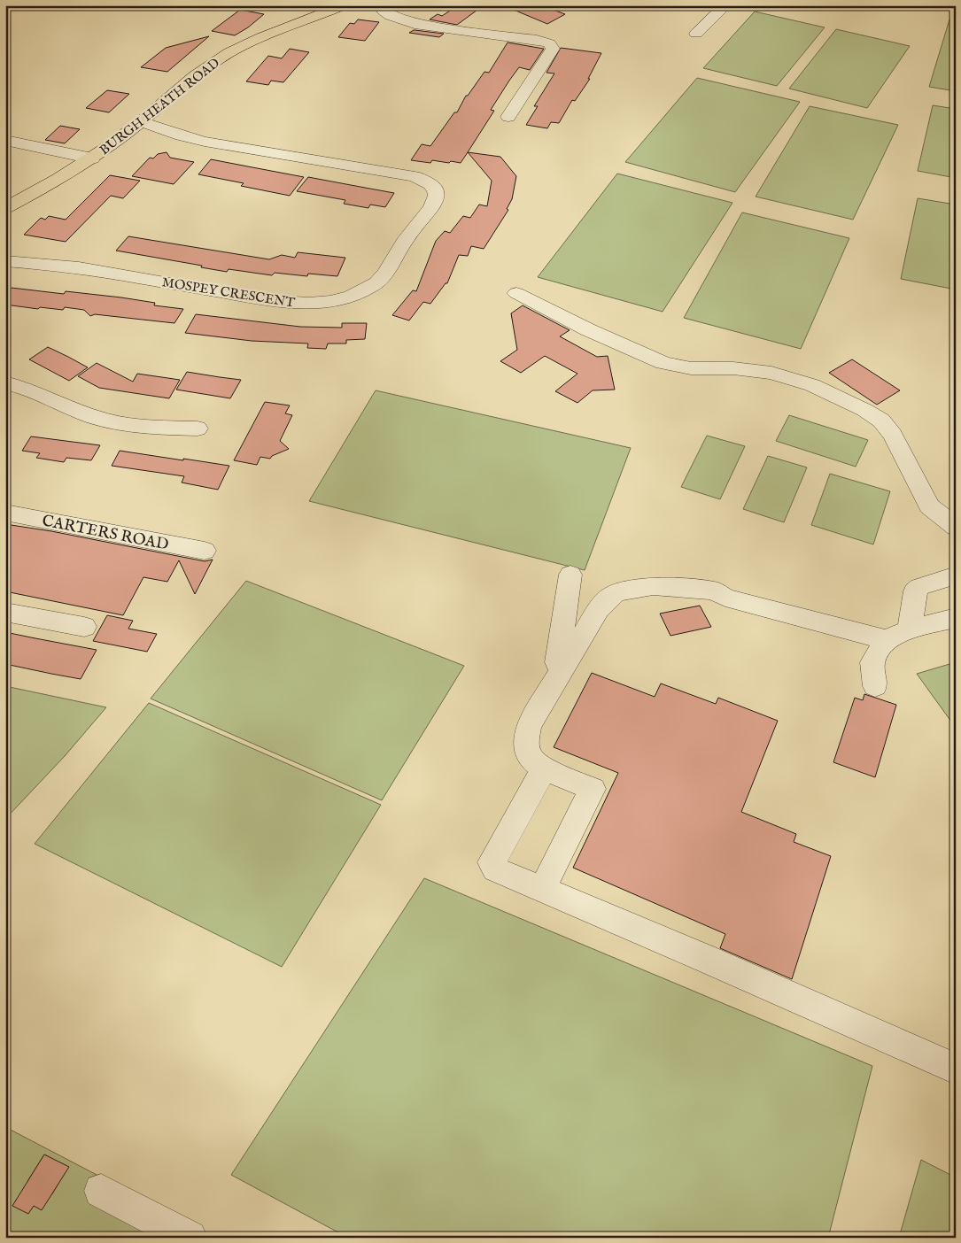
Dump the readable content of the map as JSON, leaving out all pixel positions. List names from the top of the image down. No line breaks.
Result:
{"streets":{"main road":["BURGH HEATH ROAD"],"street":["MOSPEY CRESCENT","CARTERS ROAD"]},"crossings":[["BURGH HEATH ROAD","MOSPEY CRESCENT"]]}
